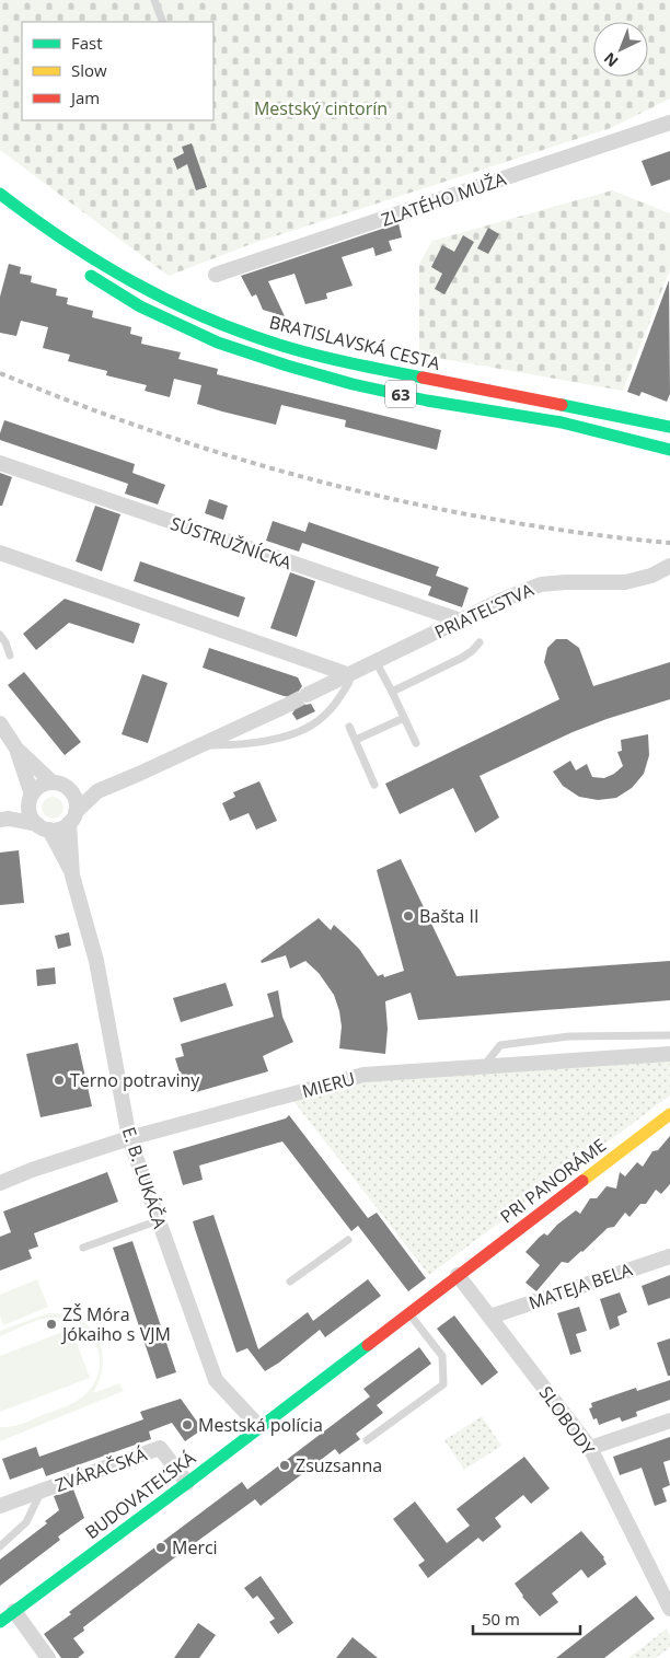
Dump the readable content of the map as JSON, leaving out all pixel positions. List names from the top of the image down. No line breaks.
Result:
{"streets":{"main road":["BRATISLAVSKÁ CESTA","63","PRI PANORÁME","BUDOVATEĽSKÁ"],"street":["ZLATÉHO MUŽA","SÚSTRUŽNÍCKA","PRIATEĽSTVA","MIERU","E. B. LUKÁČA","MATEJA BELA","SLOBODY","ZVÁRAČSKÁ"]},"crossings":[["SÚSTRUŽNÍCKA","PRIATEĽSTVA"],["MIERU","E. B. LUKÁČA"],["E. B. LUKÁČA","BUDOVATEĽSKÁ"],["PRI PANORÁME","SLOBODY"],["PRI PANORÁME","BUDOVATEĽSKÁ"],["MATEJA BELA","SLOBODY"],["SLOBODY","BUDOVATEĽSKÁ"],["ZVÁRAČSKÁ","BUDOVATEĽSKÁ"]],"parks":["Mestský cintorín"],"places":["Bašta II","Terno potraviny","ZŠ Móra Jókaiho s VJM","Mestská polícia","Zsuzsanna","Merci"],"legend":["Fast","Slow","Jam"],"scale_bar":"50 m","north":"bottom left"}
